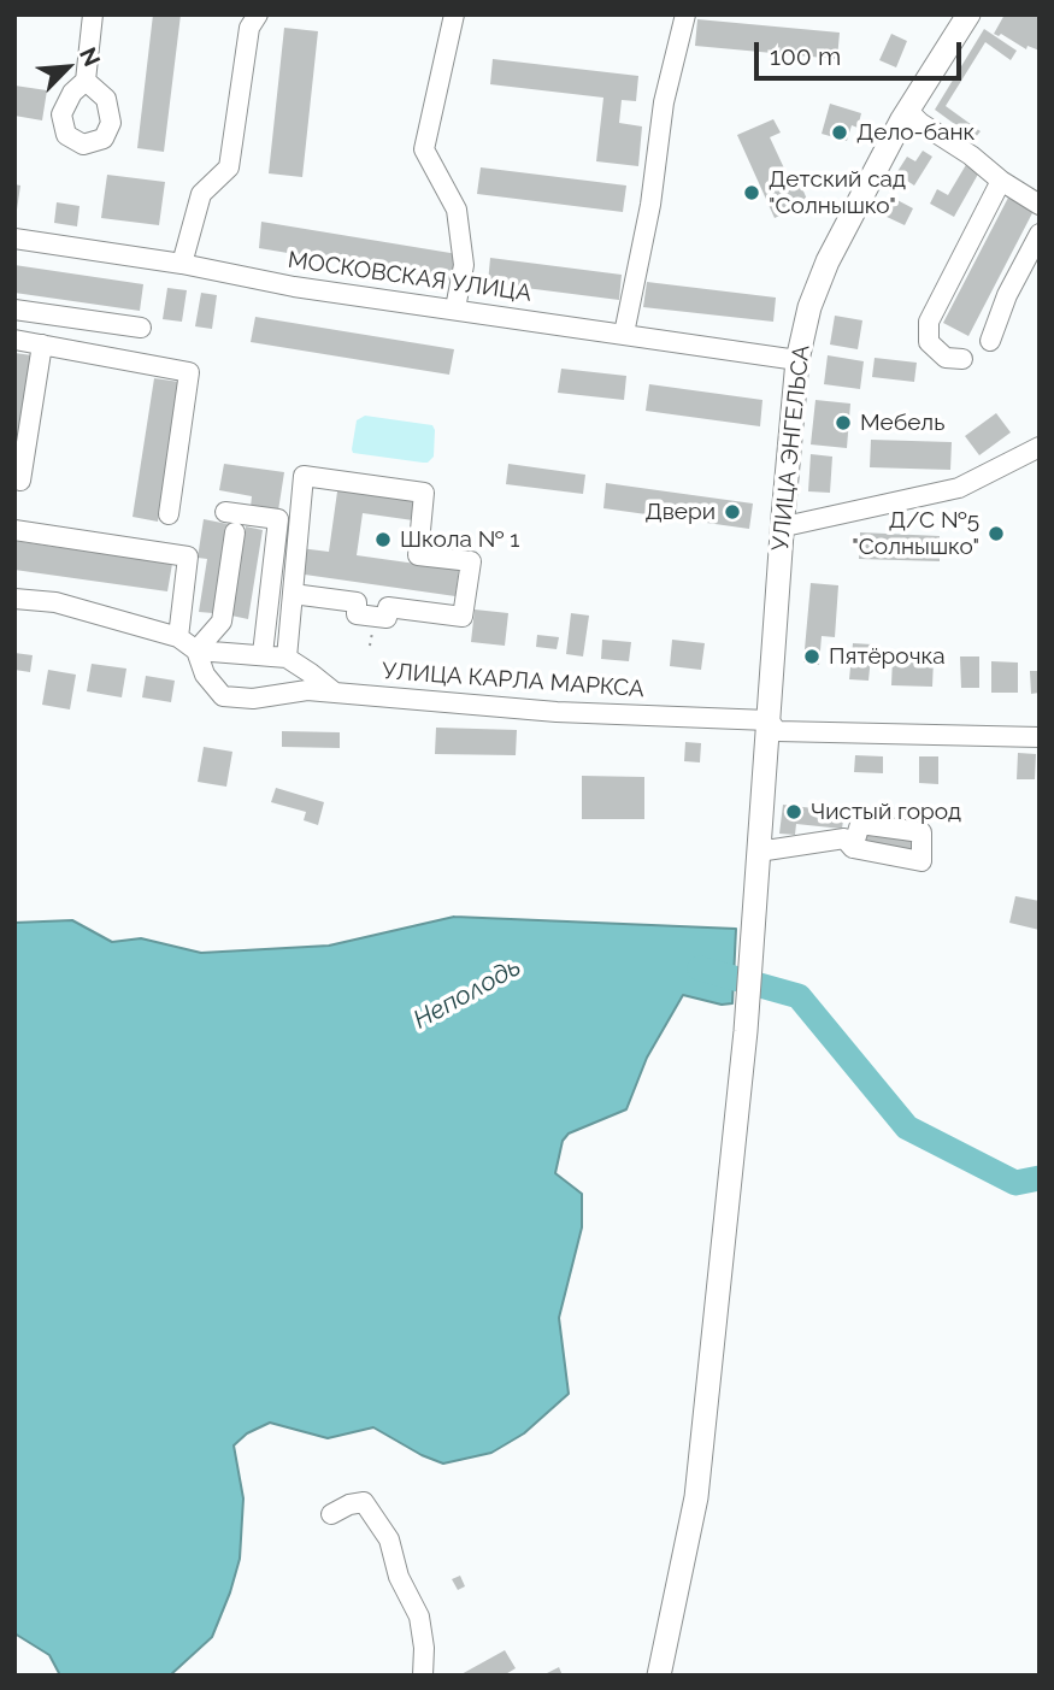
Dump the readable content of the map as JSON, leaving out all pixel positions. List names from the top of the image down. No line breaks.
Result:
{"streets":{"main road":["УЛИЦА ЭНГЕЛЬСА"],"street":["МОСКОВСКАЯ УЛИЦА","УЛИЦА КАРЛА МАРКСА"]},"crossings":[["МОСКОВСКАЯ УЛИЦА","УЛИЦА ЭНГЕЛЬСА"],["УЛИЦА ЭНГЕЛЬСА","УЛИЦА КАРЛА МАРКСА"]],"water":["Неполодь"],"places":["Дело-банк","Детский сад \"Солнышко\"","Мебель","Двери","Д/С №5 \"Солнышко\"","Школа № 1","Пятёрочка","Чистый город"],"scale_bar":"100 m","north":"top right"}
